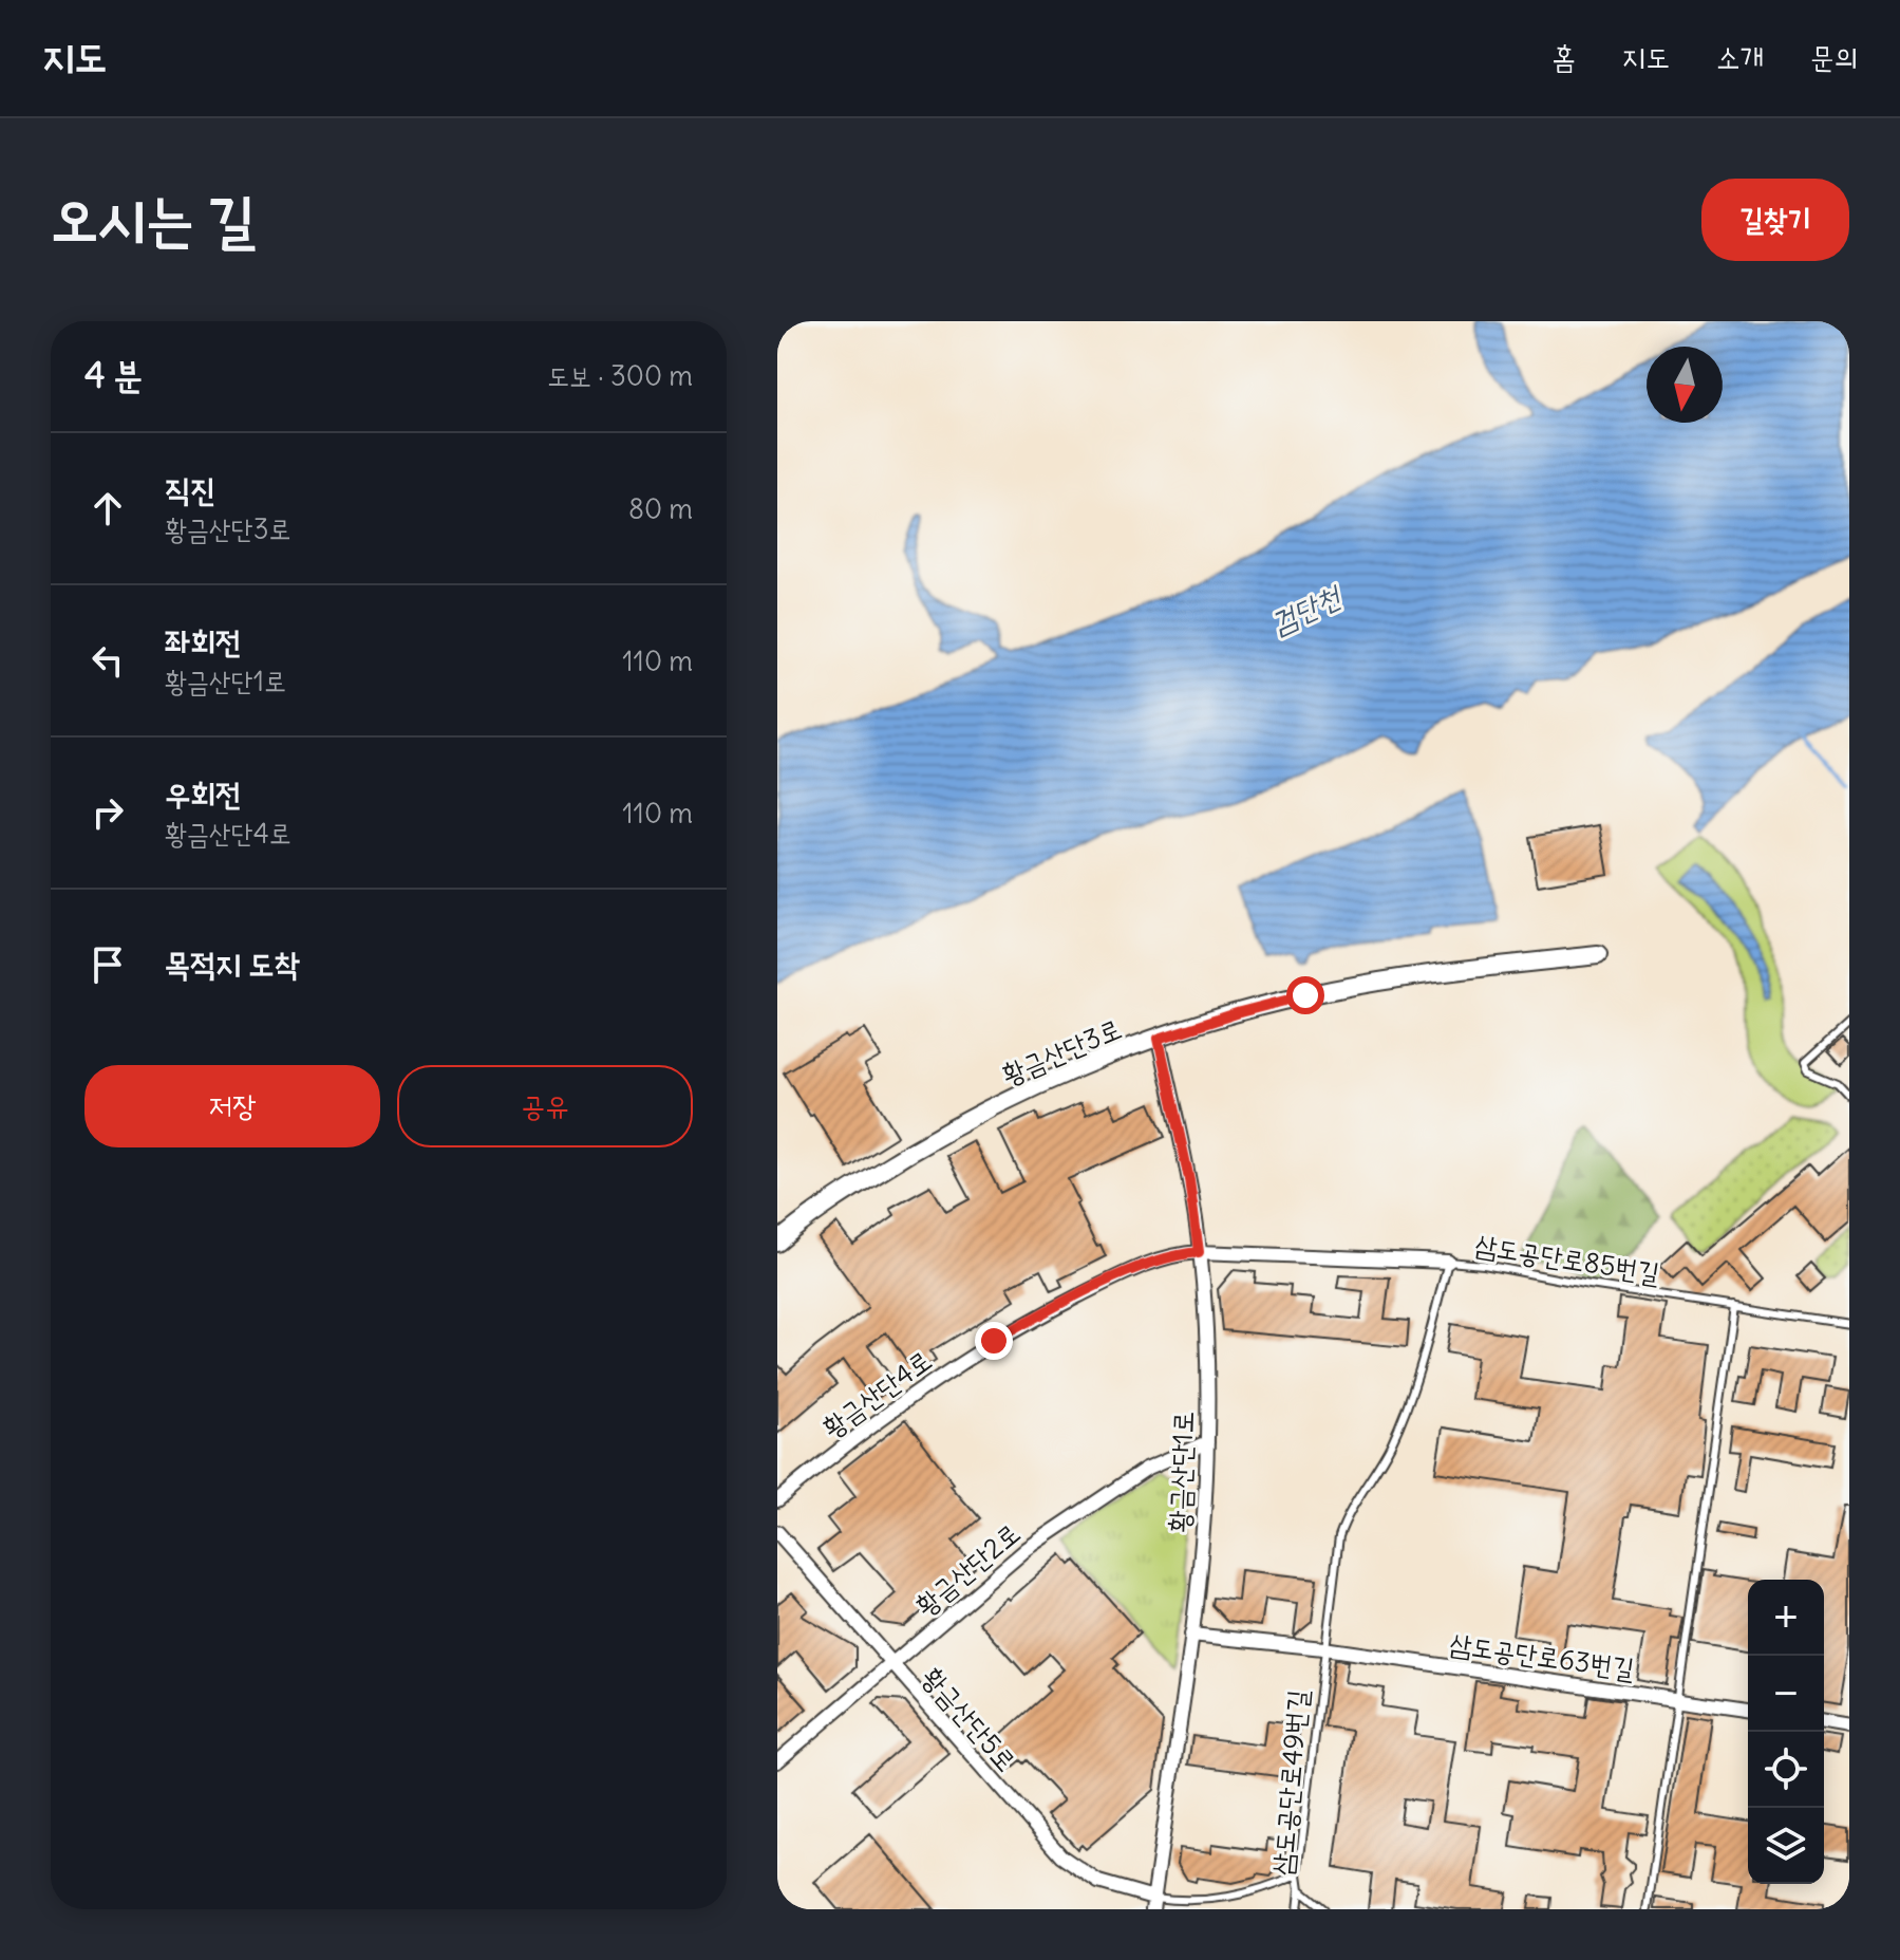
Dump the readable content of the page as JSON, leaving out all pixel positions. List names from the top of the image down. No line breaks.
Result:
{"streets":{"street":["황금산단3로","황금산단4로","황금산단1로","황금산단2로","삼도공단로63번길","황금산단5로"],"lane":["삼도공단로85번길","삼도공단로49번길"]},"crossings":[["황금산단3로","황금산단1로"],["삼도공단로85번길","황금산단4로"],["삼도공단로85번길","삼도공단로63번길"],["삼도공단로85번길","삼도공단로49번길"],["황금산단4로","황금산단1로"],["황금산단1로","황금산단2로"],["황금산단1로","삼도공단로63번길"],["황금산단1로","황금산단5로"],["황금산단2로","황금산단5로"],["삼도공단로63번길","삼도공단로49번길"]],"water":["검단천"],"north":"bottom","page":{"header":"지도","nav":["홈","지도","소개","문의"],"buttons":["길찾기",["저장","공유"]],"title":"오시는 길","heading":["4 분","도보 · 300 m"],"list":[["직진","황금산단3로","80 m"],["좌회전","황금산단1로","110 m"],["우회전","황금산단4로","110 m"],"목적지 도착"],"map_buttons":["+","−"]}}
